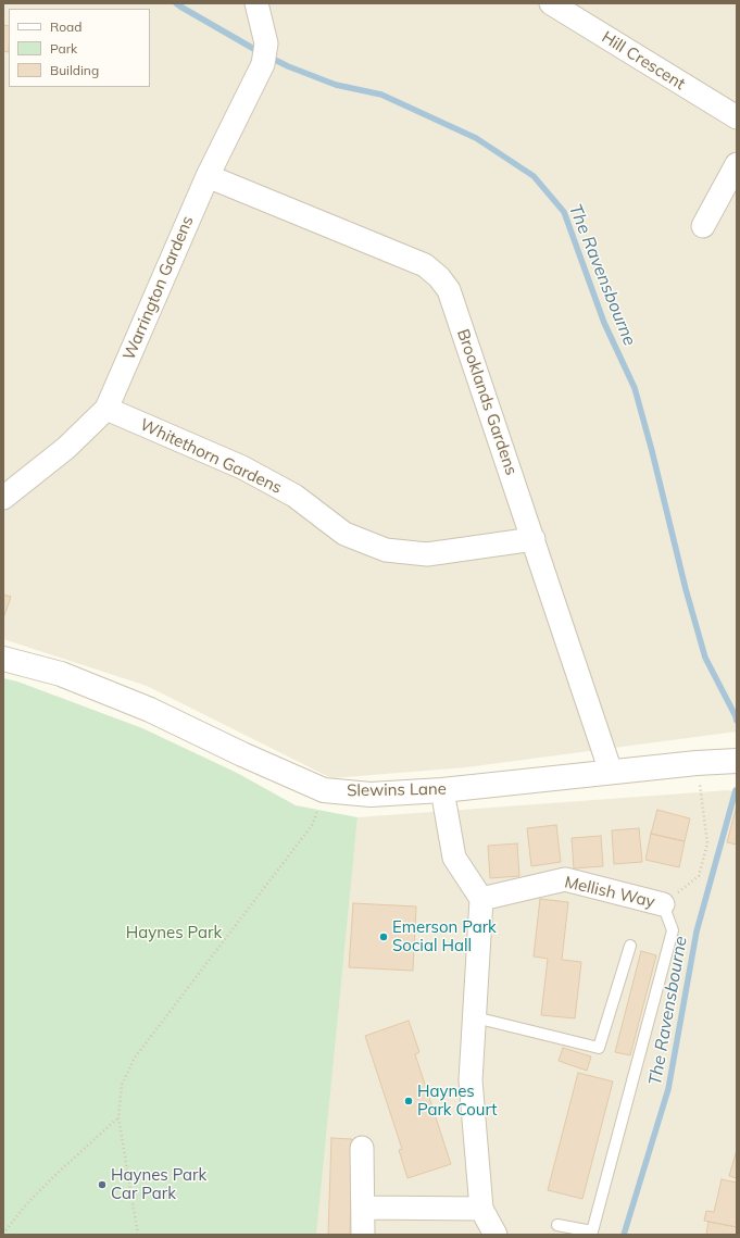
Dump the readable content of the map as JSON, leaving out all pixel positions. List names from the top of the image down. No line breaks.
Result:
{"streets":{"street":["Hill Crescent","Warrington Gardens","Brooklands Gardens","Whitethorn Gardens","Slewins Lane","Mellish Way"]},"crossings":[["Warrington Gardens","Brooklands Gardens"],["Warrington Gardens","Whitethorn Gardens"],["Brooklands Gardens","Whitethorn Gardens"],["Brooklands Gardens","Slewins Lane"]],"water":["The Ravensbourne"],"parks":["Haynes Park"],"places":["Emerson Park Social Hall","Haynes Park Court","Haynes Park Car Park"],"legend":["Road","Park","Building"]}
